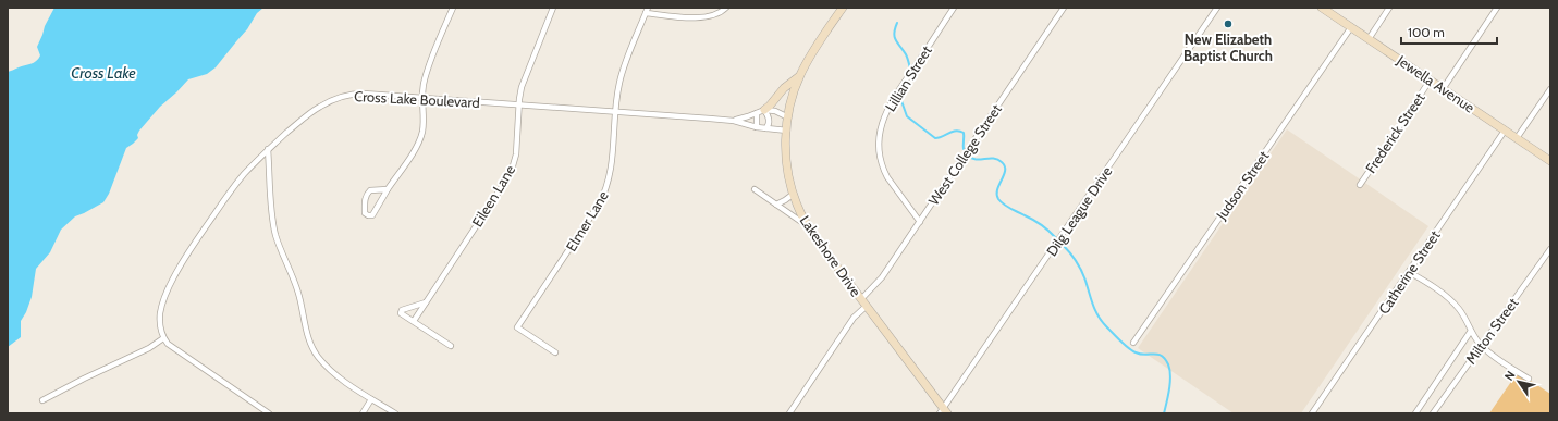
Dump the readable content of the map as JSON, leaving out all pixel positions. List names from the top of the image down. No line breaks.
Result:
{"streets":{"main road":["Jewella Avenue","Lakeshore Drive"],"street":["Lillian Street","Cross Lake Boulevard","Frederick Street","West College Street","Judson Street","Eileen Lane","Dilg League Drive","Elmer Lane","Catherine Street","Milton Street"]},"crossings":[["Lillian Street","West College Street"],["Jewella Avenue","Frederick Street"],["Jewella Avenue","Judson Street"],["Jewella Avenue","Catherine Street"],["Cross Lake Boulevard","Eileen Lane"],["Cross Lake Boulevard","Elmer Lane"],["Cross Lake Boulevard","Lakeshore Drive"],["West College Street","Lakeshore Drive"],["Dilg League Drive","Lakeshore Drive"]],"water":["Cross Lake"],"places":["New Elizabeth Baptist Church"],"scale_bar":"100 m","north":"top left"}
